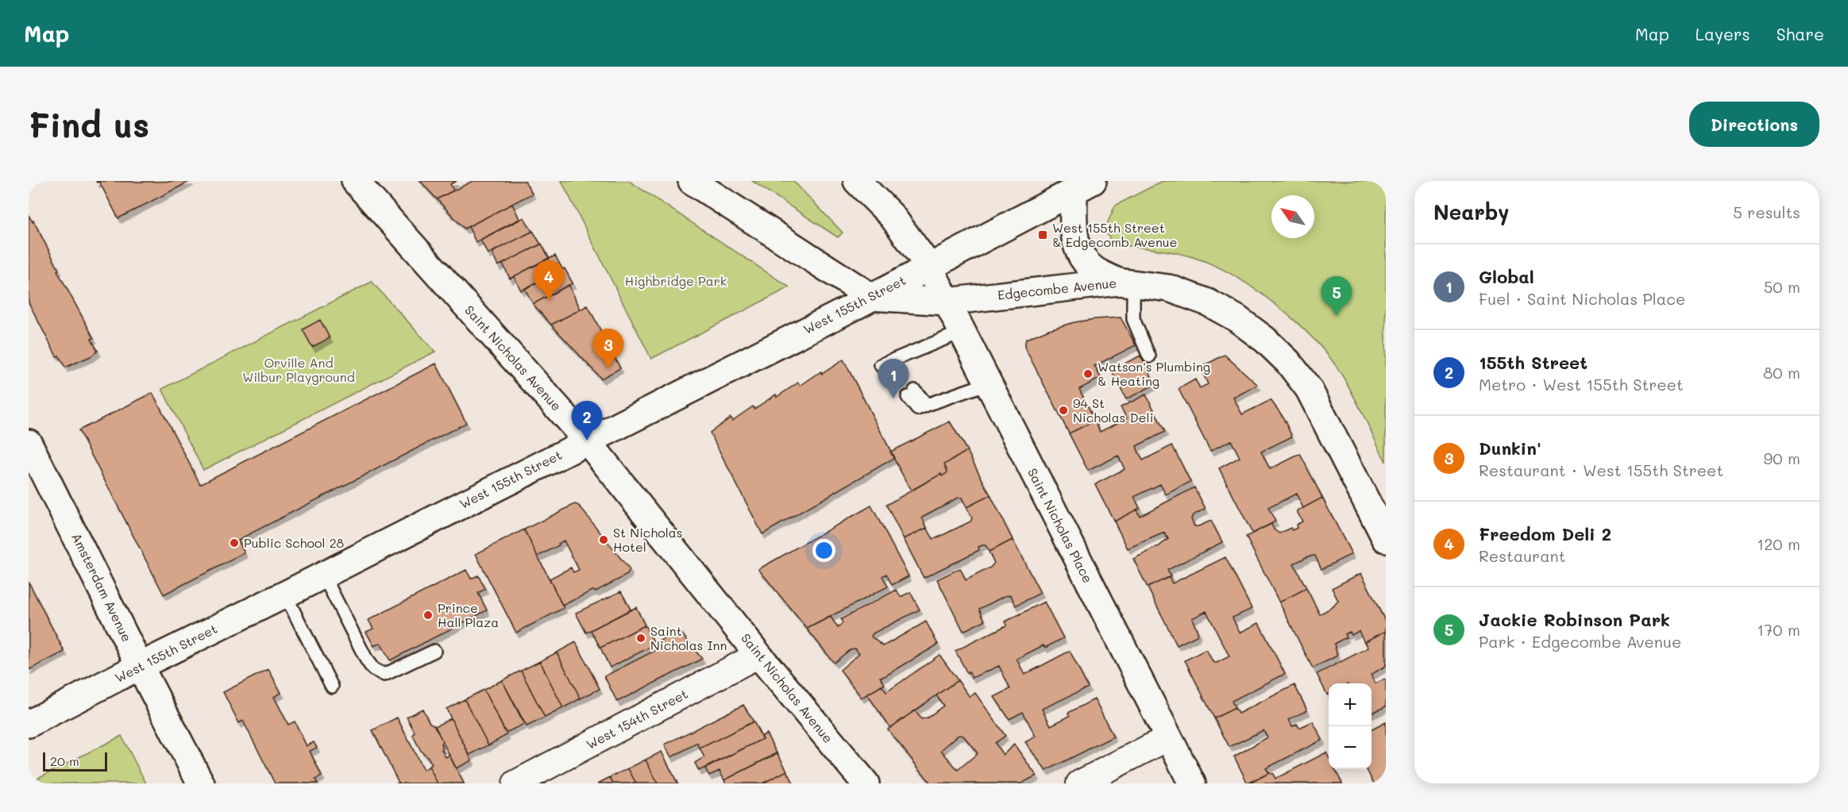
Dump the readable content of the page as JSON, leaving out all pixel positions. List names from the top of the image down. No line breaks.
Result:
{"streets":{"main road":["Edgecombe Avenue","West 155th Street","Saint Nicholas Avenue","Saint Nicholas Place","Amsterdam Avenue"],"street":["West 154th Street"]},"crossings":[["Edgecombe Avenue","West 155th Street"],["Edgecombe Avenue","Saint Nicholas Place"],["West 155th Street","Saint Nicholas Avenue"],["West 155th Street","Saint Nicholas Place"],["West 155th Street","Amsterdam Avenue"],["Saint Nicholas Avenue","West 154th Street"]],"parks":["Highbridge Park","Orville And Wilbur Playground"],"places":{"transit":["West 155th Street & Edgecomb Avenue"],"other":["Watson's Plumbing & Heating","94 St Nicholas Deli","St Nicholas Hotel","Public School 28","Prince Hall Plaza","Saint Nicholas Inn"]},"scale_bar":"20 m","north":"top left","page":{"header":"Map","nav":["Map","Layers","Share"],"buttons":"Directions","title":"Find us","heading":["Nearby","5 results"],"list":[{"mark":"1","name":"Global","note":"Fuel · Saint Nicholas Place","value":"50 m"},{"mark":"2","name":"155th Street","note":"Metro · West 155th Street","value":"80 m"},{"mark":"3","name":"Dunkin'","note":"Restaurant · West 155th Street","value":"90 m"},{"mark":"4","name":"Freedom Deli 2","note":"Restaurant","value":"120 m"},{"mark":"5","name":"Jackie Robinson Park","note":"Park · Edgecombe Avenue","value":"170 m"}],"pins":["4","5","3","1","2"],"map_buttons":["+","−"],"scale":"20 m"}}
